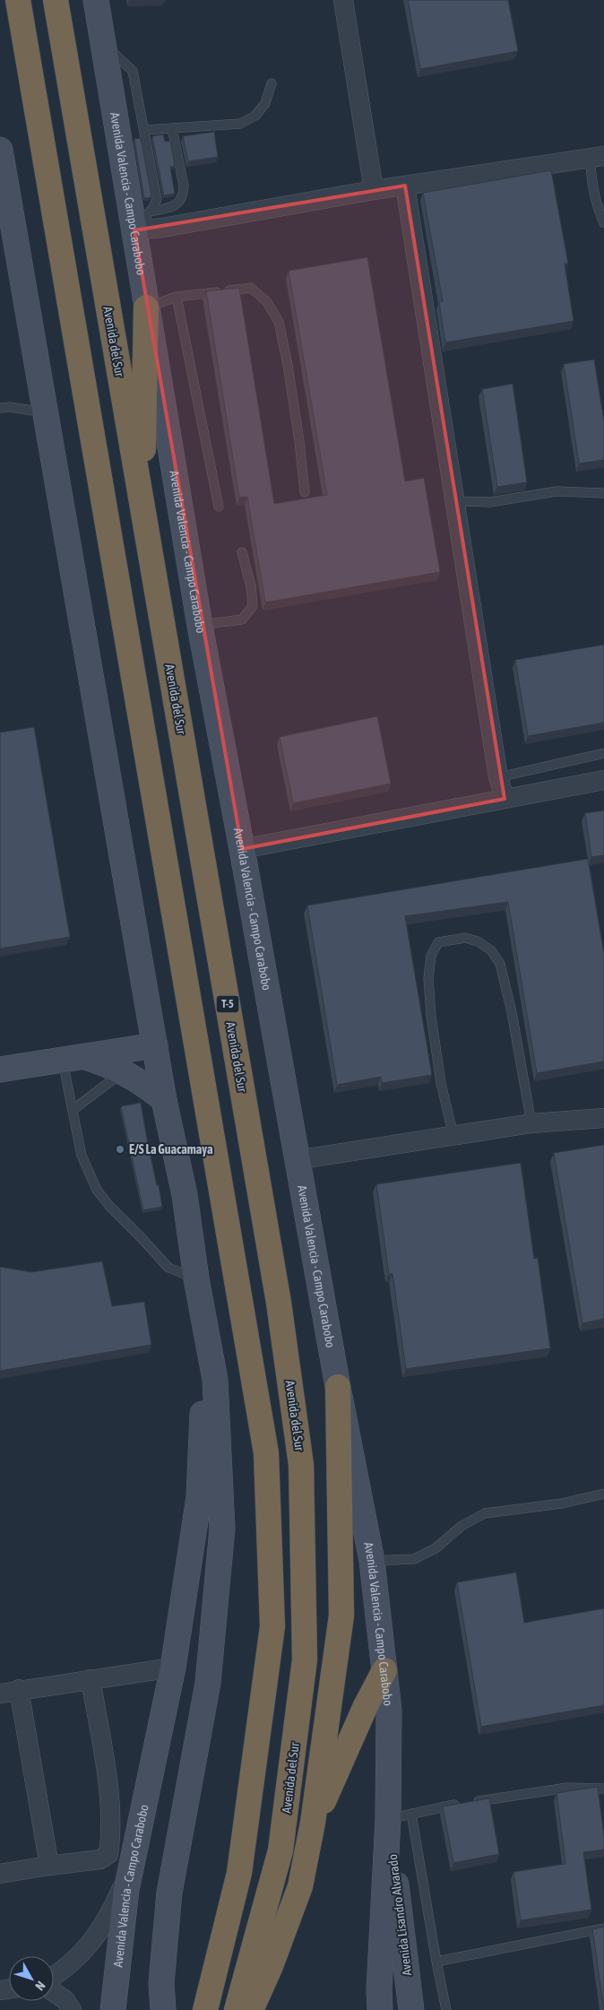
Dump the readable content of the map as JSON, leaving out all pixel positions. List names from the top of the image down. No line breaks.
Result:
{"streets":{"highway":["Avenida del Sur","T-5"],"street":["Avenida Valencia - Campo Carabobo","Avenida Lisandro Alvarado"]},"crossings":[["Avenida Valencia - Campo Carabobo","Avenida Lisandro Alvarado"]],"places":["E/S La Guacamaya"],"north":"bottom right"}
